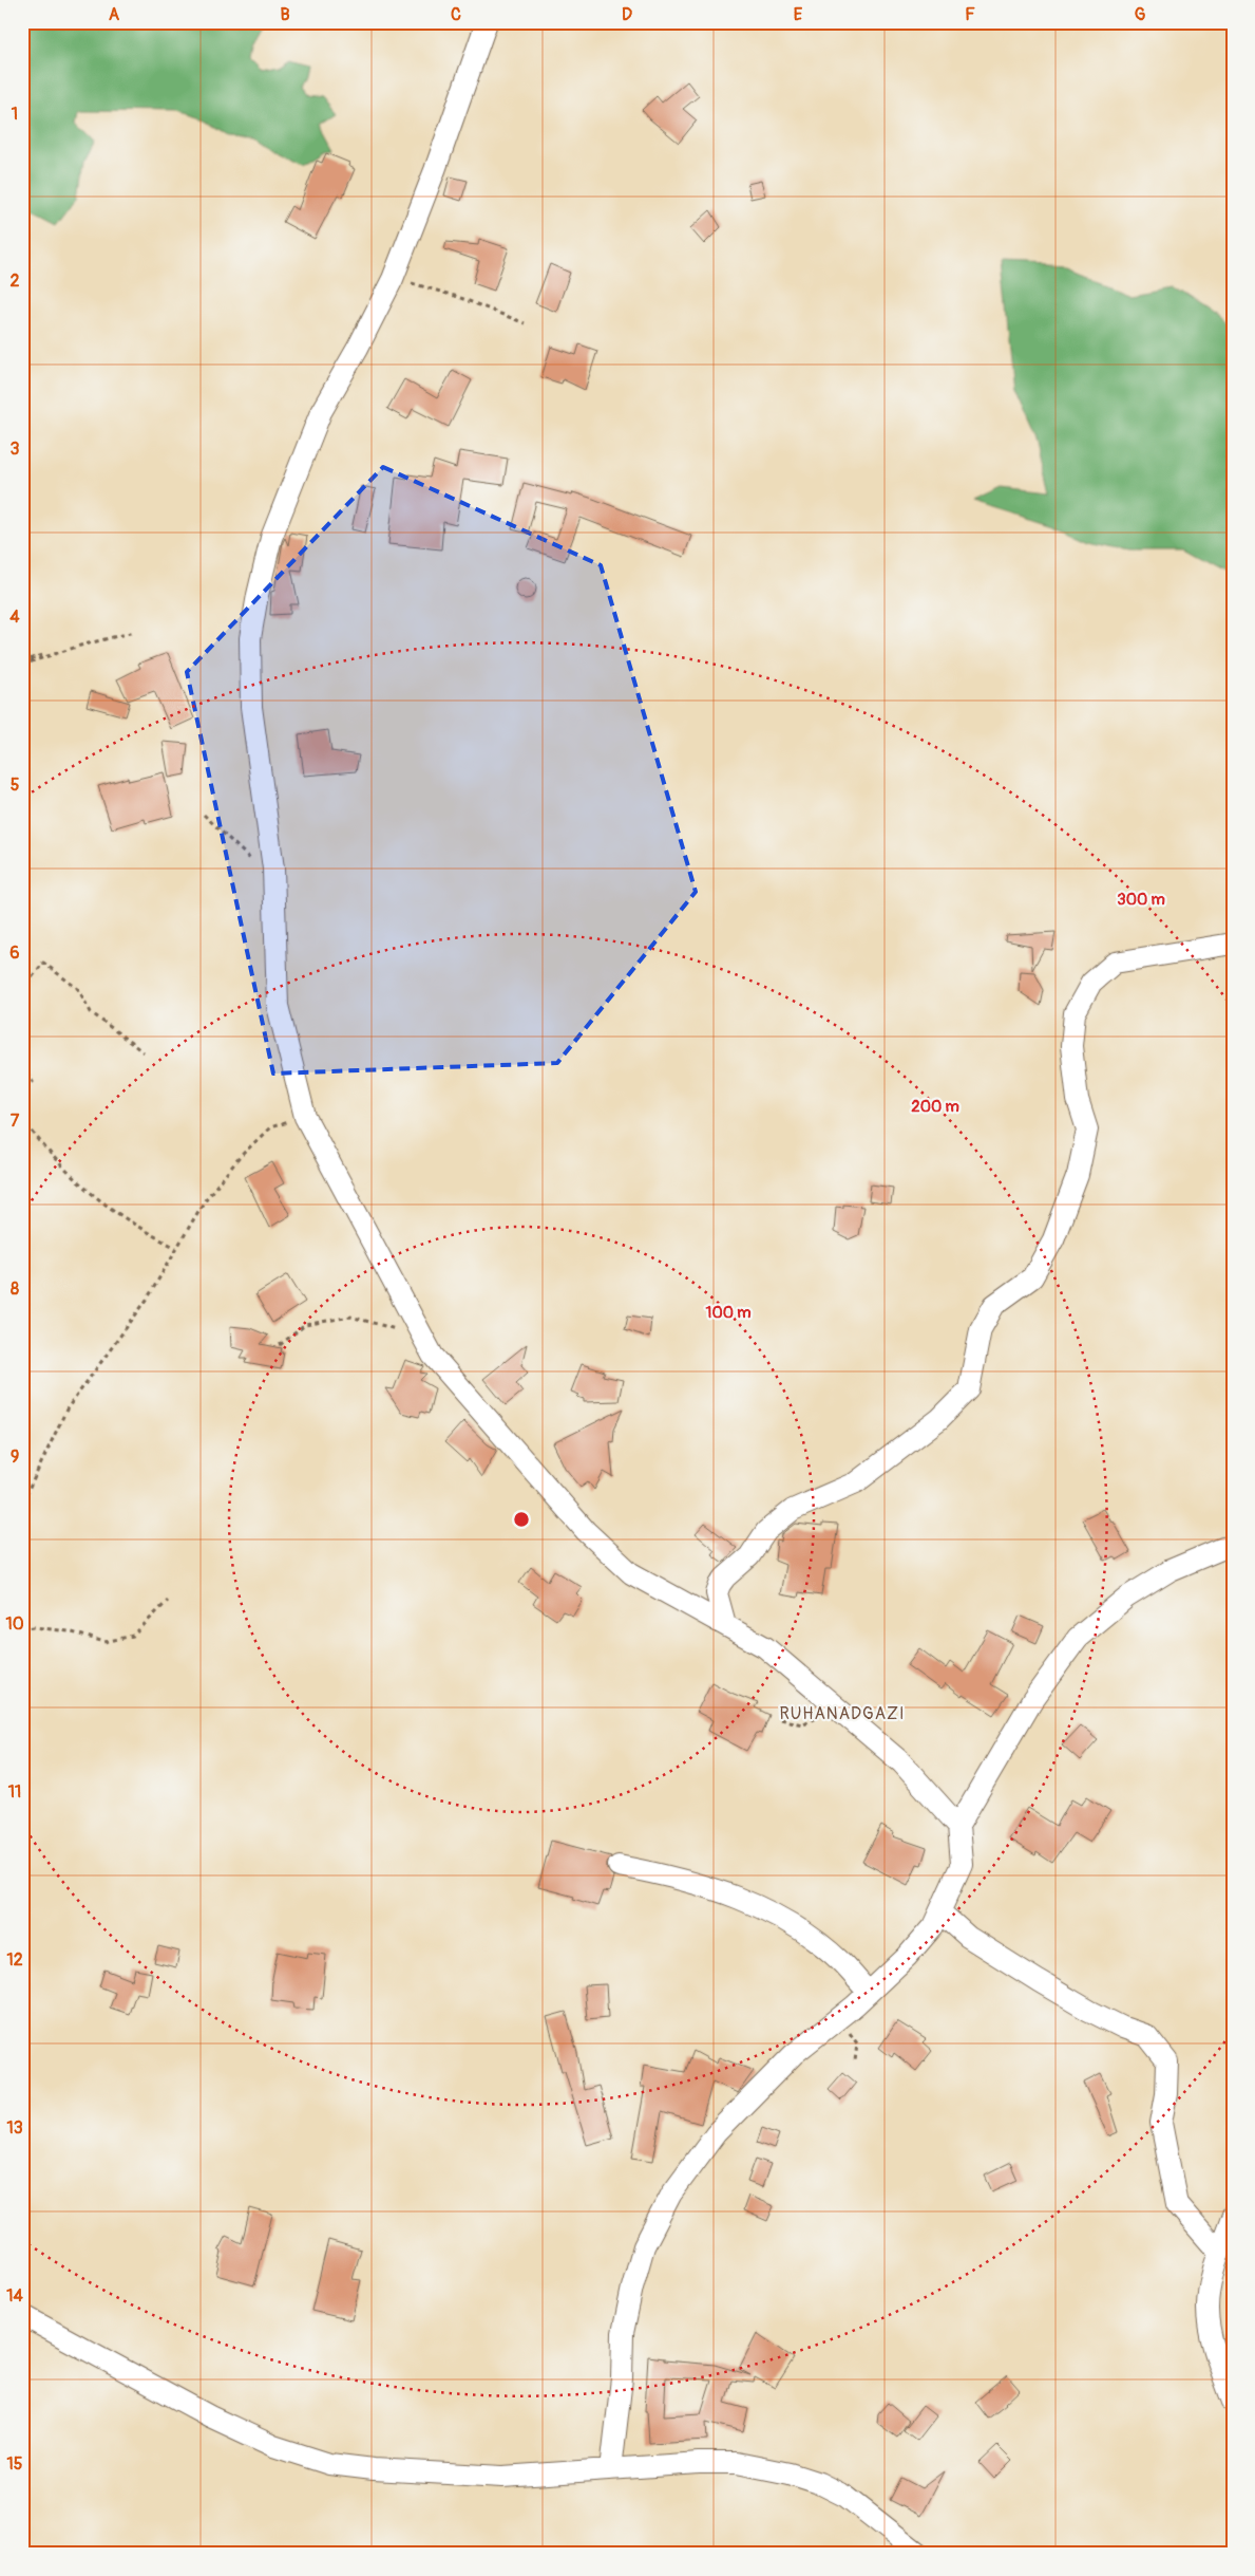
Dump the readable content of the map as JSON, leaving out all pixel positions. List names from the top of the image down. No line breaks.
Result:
{"districts":["RUHANADGAZI"],"grid":{"columns":["A","B","C","D","E","F","G"],"rows":["1","2","3","4","5","6","7","8","9","10","11","12","13","14","15"]},"rings":["300 m","200 m","100 m"]}
